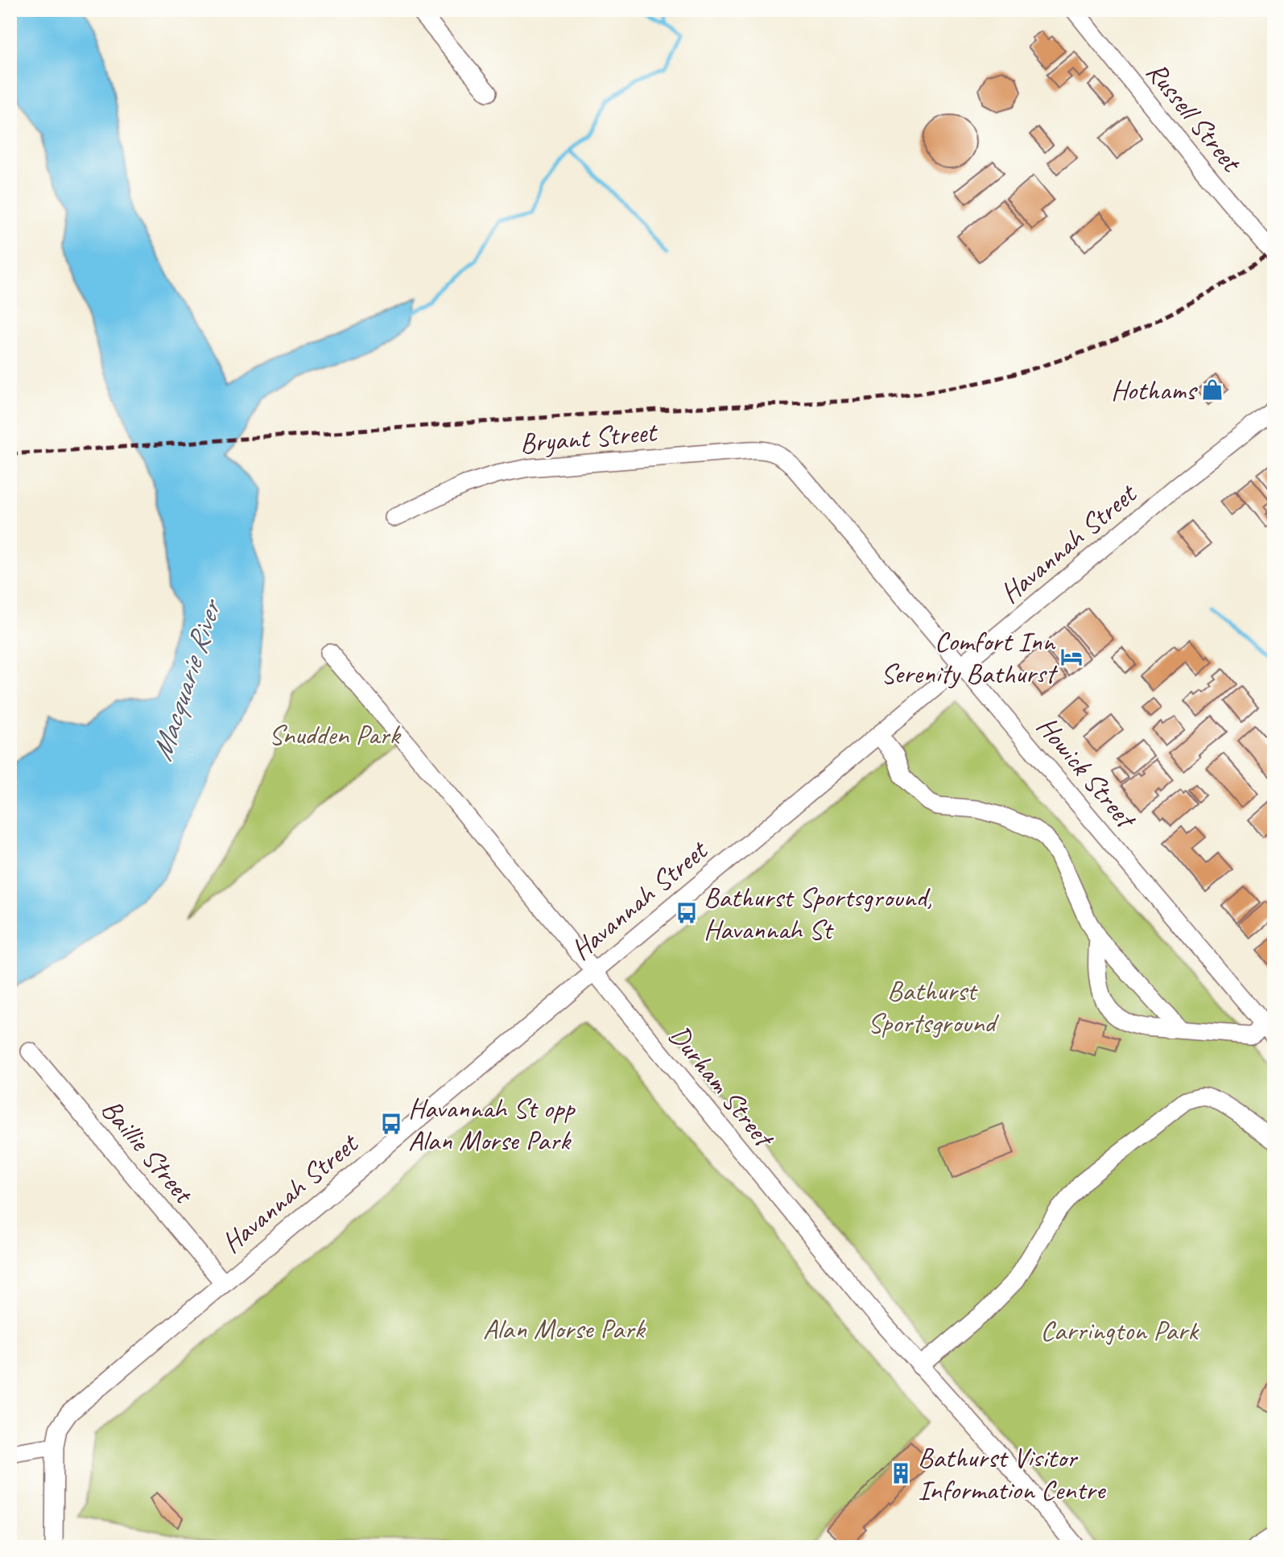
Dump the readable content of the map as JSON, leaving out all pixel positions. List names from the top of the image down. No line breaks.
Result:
{"streets":{"street":["Russell Street","Bryant Street","Havannah Street","Howick Street","Durham Street","Baillie Street"]},"crossings":[["Bryant Street","Howick Street"],["Havannah Street","Howick Street"],["Havannah Street","Durham Street"],["Havannah Street","Baillie Street"]],"water":["Macquarie River"],"parks":["Snudden Park","Bathurst Sportsground","Alan Morse Park","Carrington Park"],"places":{"shop":["Hothams"],"hotel":["Comfort Inn Serenity Bathurst"],"bus stop":["Bathurst Sportsground, Havannah St","Havannah St opp Alan Morse Park"],"building":["Bathurst Visitor Information Centre"]}}
